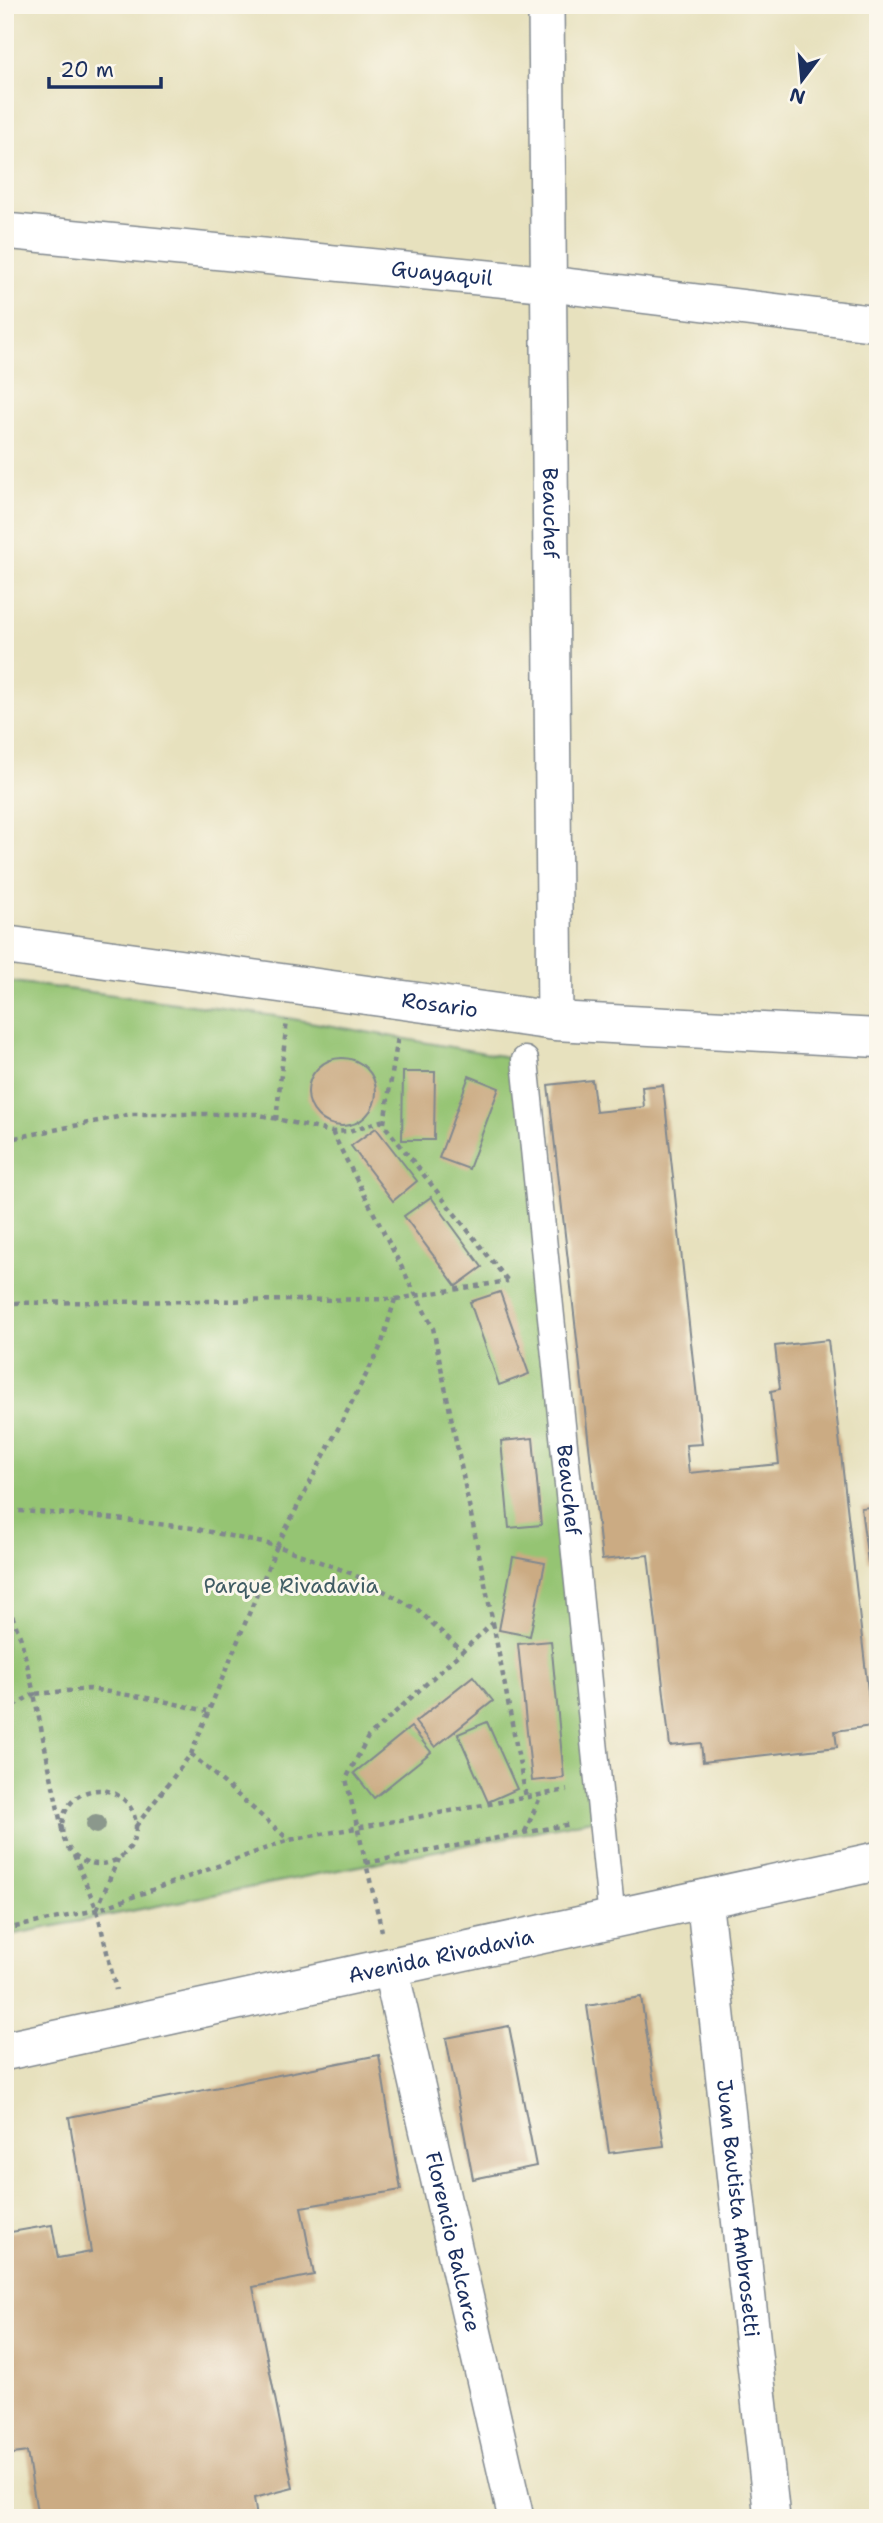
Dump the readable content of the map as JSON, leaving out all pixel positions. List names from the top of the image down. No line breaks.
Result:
{"streets":{"main road":["Rosario","Avenida Rivadavia"],"street":["Guayaquil","Beauchef","Juan Bautista Ambrosetti","Florencio Balcarce"]},"crossings":[["Guayaquil","Beauchef"],["Beauchef","Rosario"],["Beauchef","Avenida Rivadavia"],["Avenida Rivadavia","Juan Bautista Ambrosetti"],["Avenida Rivadavia","Florencio Balcarce"]],"parks":["Parque Rivadavia"],"scale_bar":"20 m","north":"bottom"}
